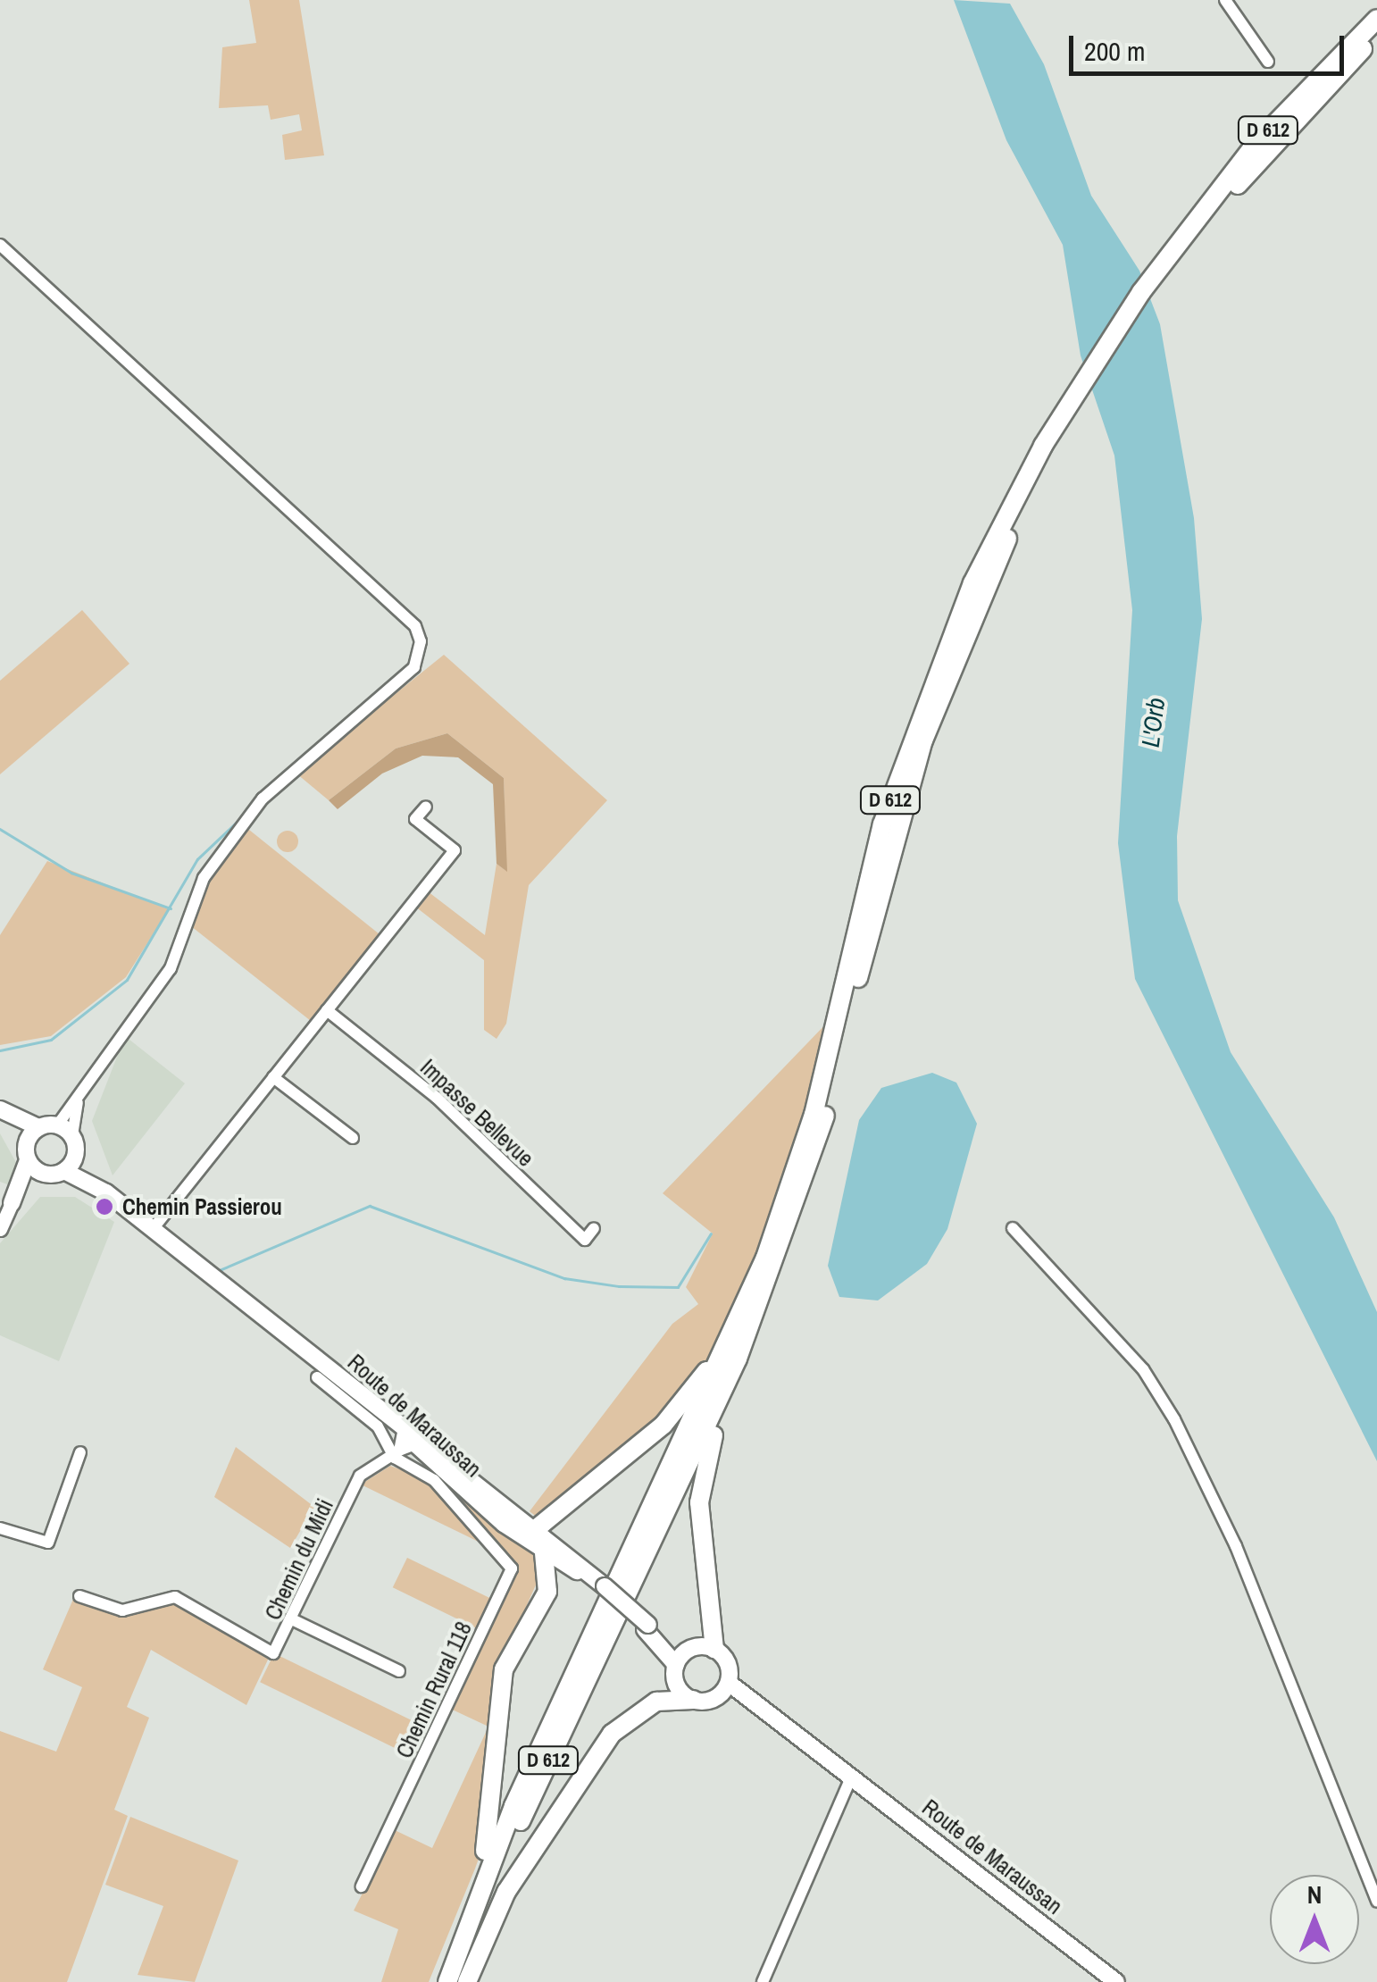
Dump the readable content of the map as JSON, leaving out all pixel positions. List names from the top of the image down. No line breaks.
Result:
{"streets":{"highway":["D 612"],"main road":["Route de Maraussan"],"street":["Impasse Bellevue","Chemin du Midi","Chemin Rural 118"]},"crossings":[["Route de Maraussan","Chemin du Midi"],["Route de Maraussan","Chemin Rural 118"],["Chemin du Midi","Chemin Rural 118"]],"water":["L'Orb"],"places":["Chemin Passierou"],"scale_bar":"200 m","north":"top"}
